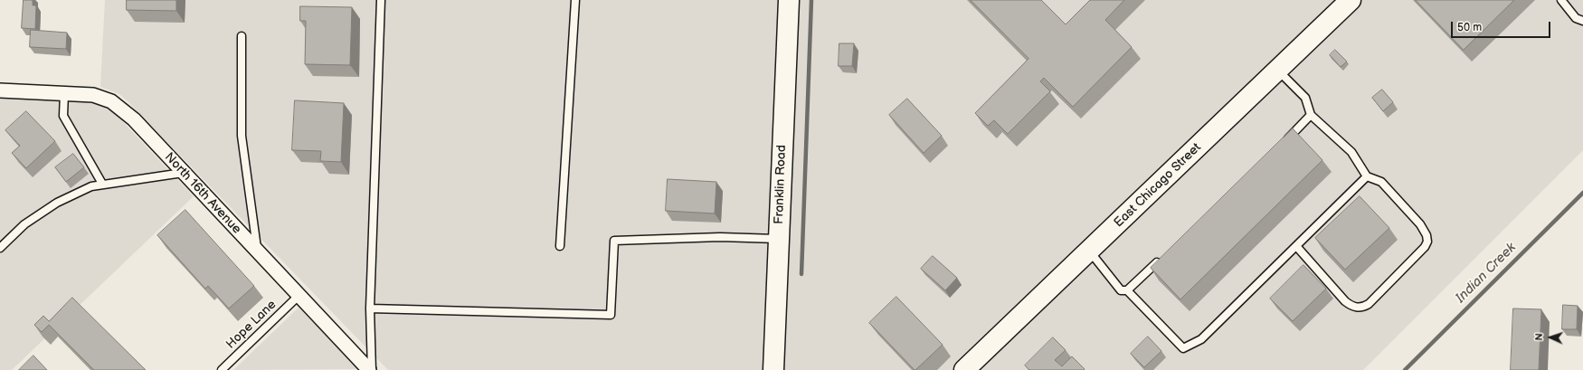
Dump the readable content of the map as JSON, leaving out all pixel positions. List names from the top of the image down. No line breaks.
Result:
{"streets":{"street":["Franklin Road","East Chicago Street","North 16th Avenue"],"lane":["Hope Lane"]},"crossings":[["North 16th Avenue","Hope Lane"]],"water":["Indian Creek"],"scale_bar":"50 m","north":"left"}
